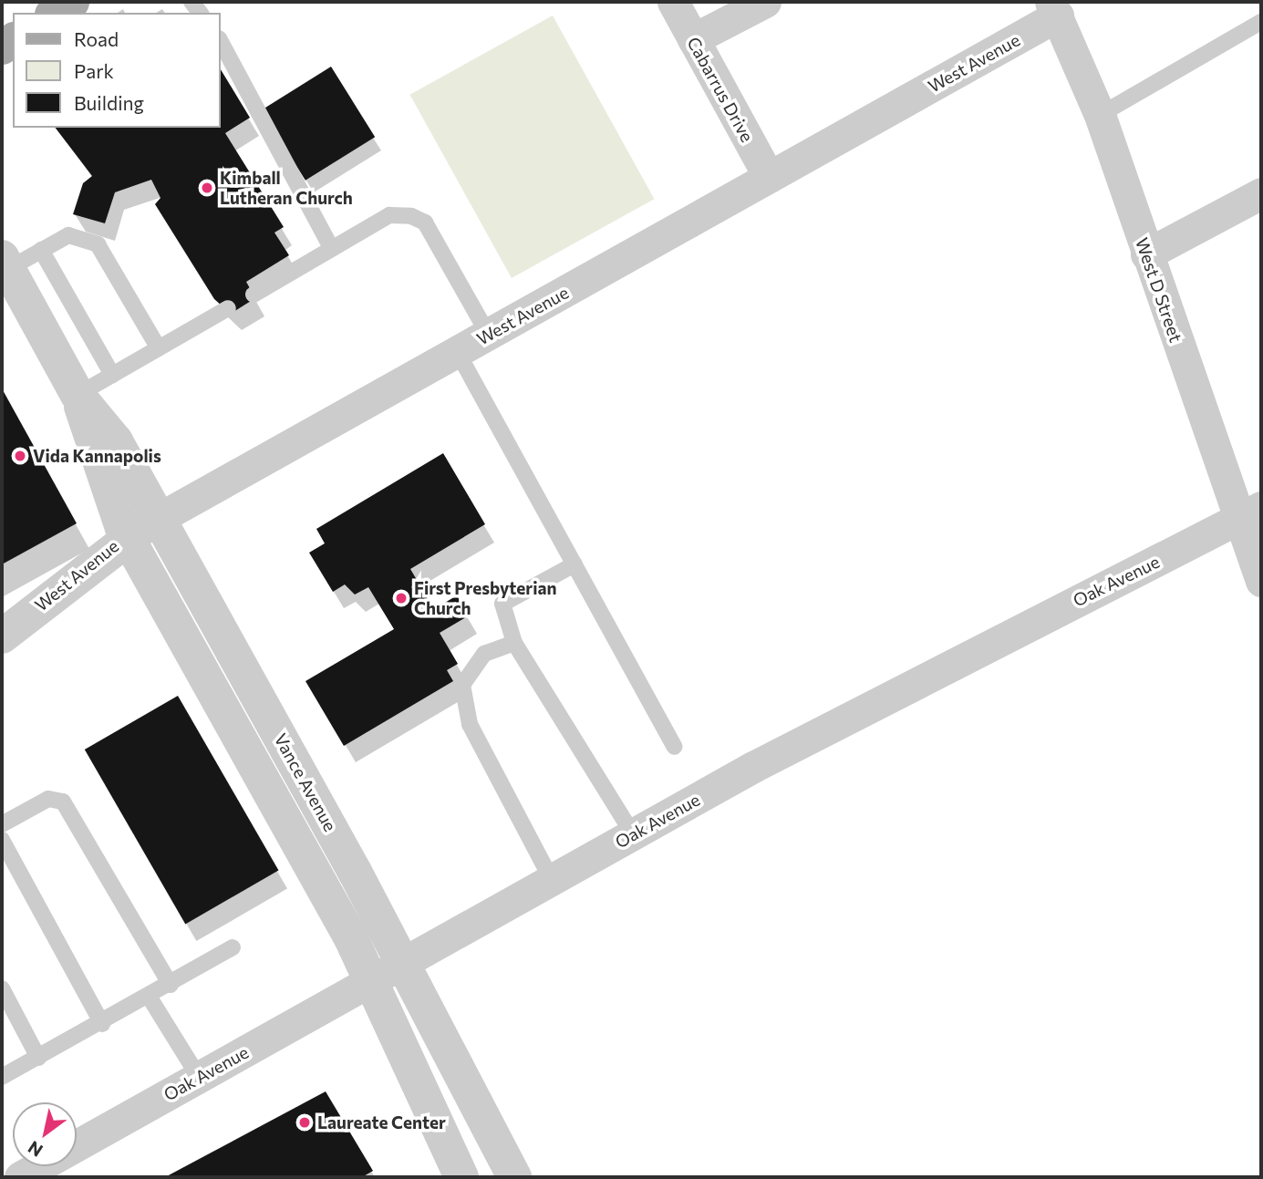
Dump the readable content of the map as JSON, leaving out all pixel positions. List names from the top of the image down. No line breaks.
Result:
{"streets":{"street":["West Avenue","Cabarrus Drive","West D Street","Oak Avenue","Vance Avenue"]},"crossings":[["West Avenue","Cabarrus Drive"],["West Avenue","West D Street"],["West Avenue","Vance Avenue"],["West D Street","Oak Avenue"],["Oak Avenue","Vance Avenue"]],"places":["Kimball Lutheran Church","Vida Kannapolis","First Presbyterian Church","Laureate Center"],"legend":["Road","Park","Building"],"north":"bottom left"}
